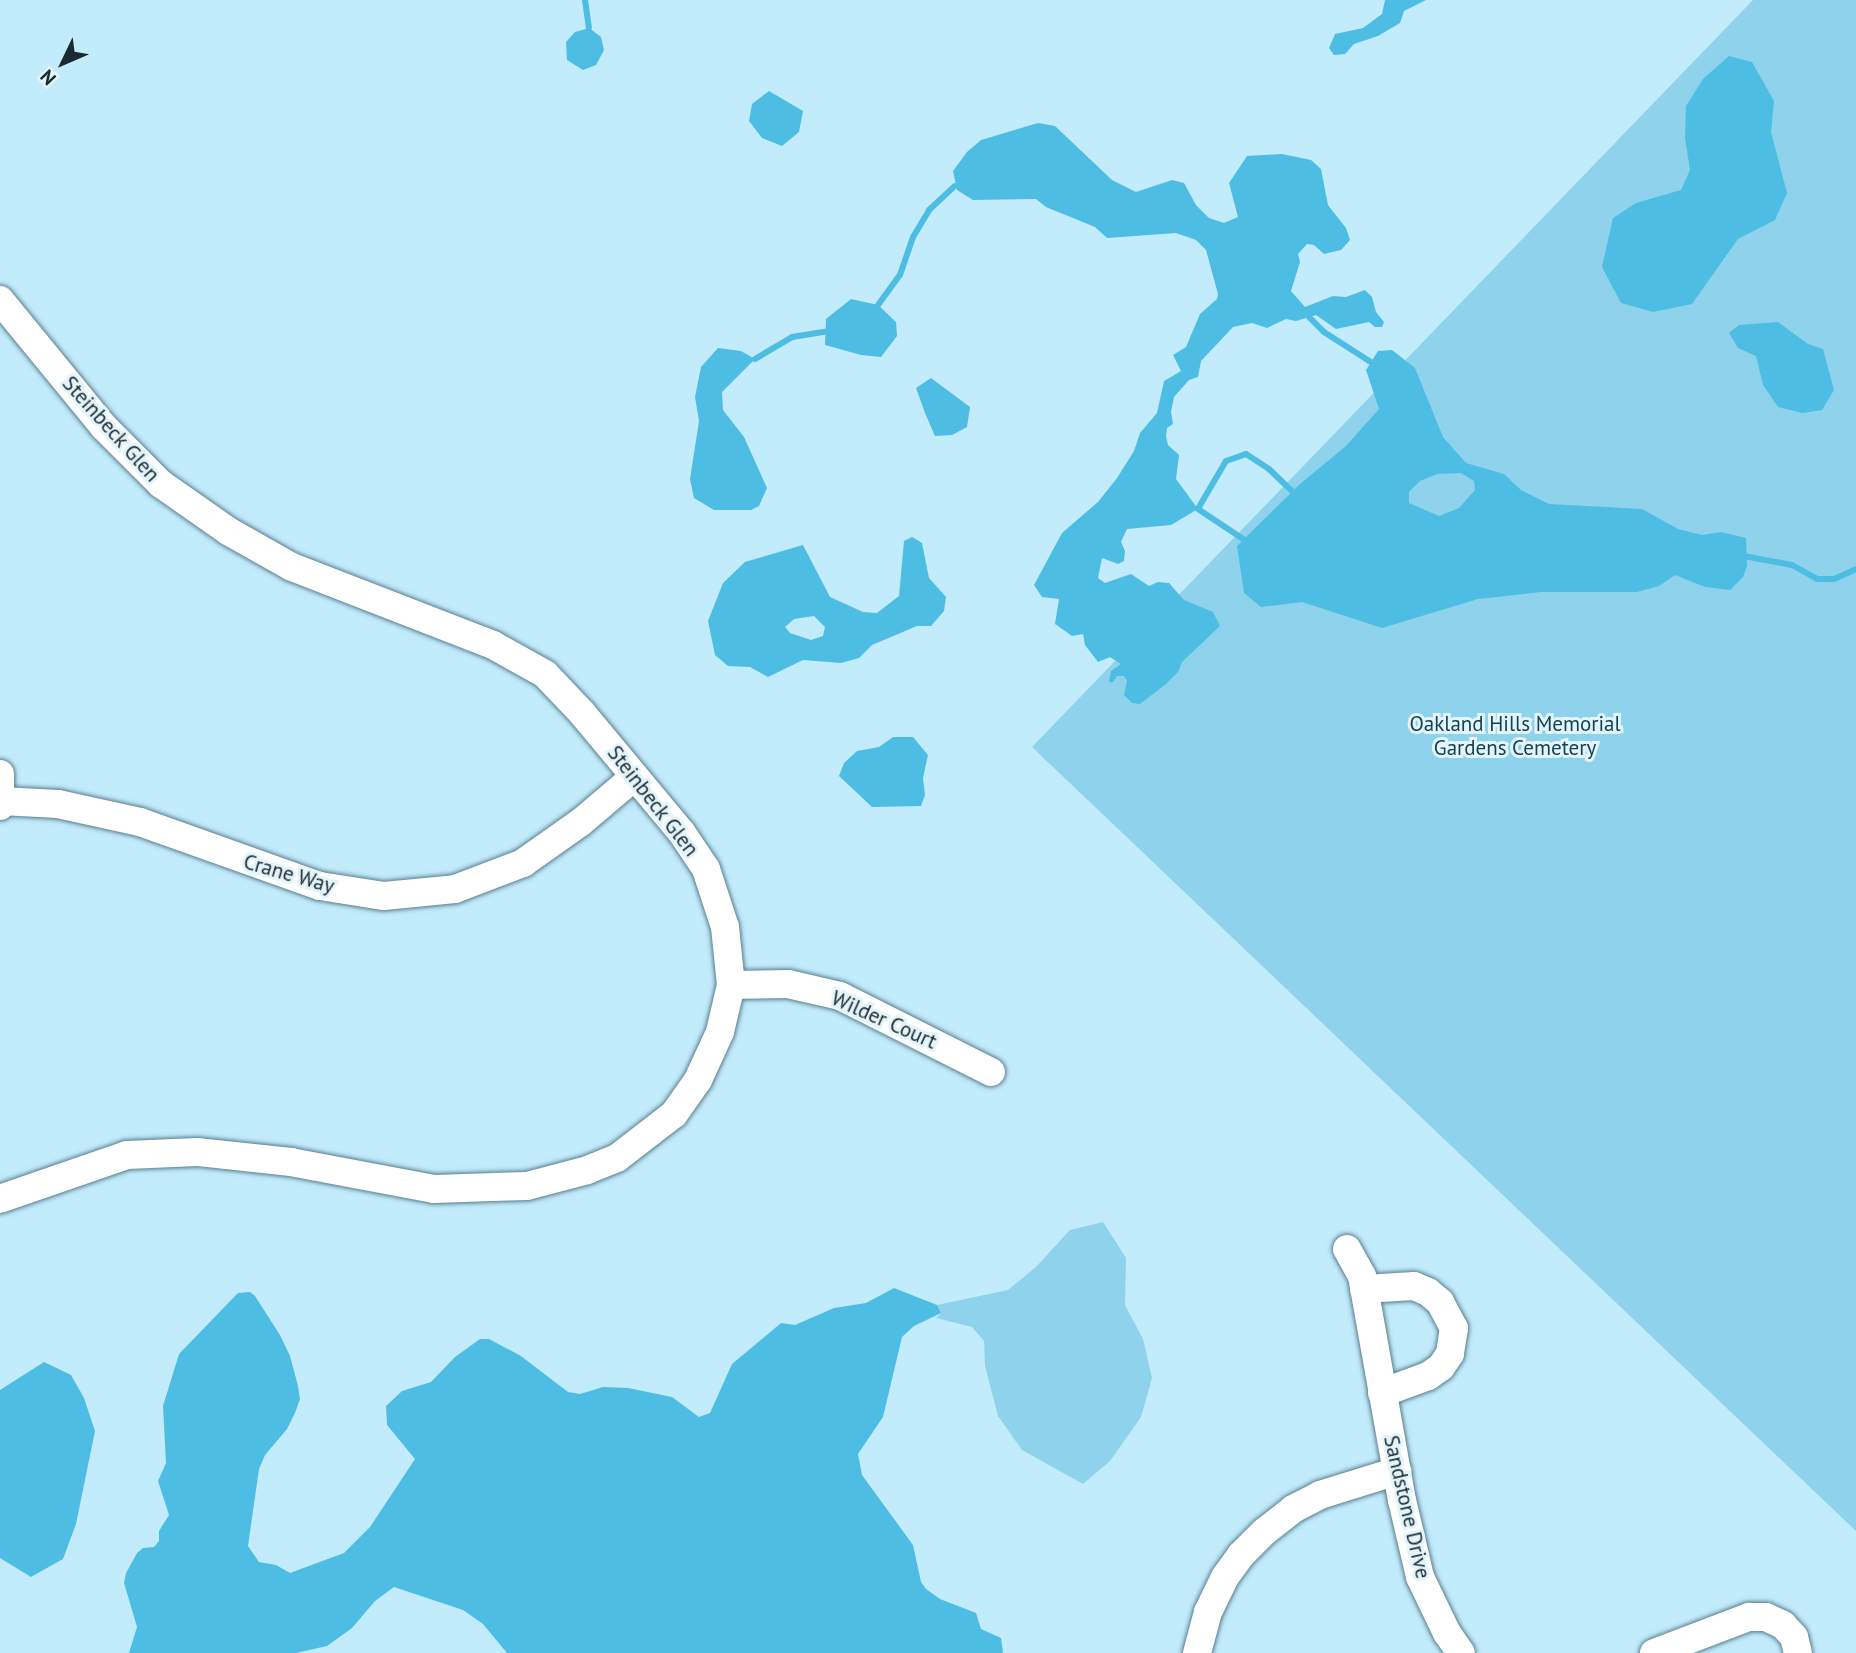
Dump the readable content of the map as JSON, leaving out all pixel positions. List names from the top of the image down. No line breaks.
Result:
{"streets":{"street":["Steinbeck Glen","Crane Way","Wilder Court","Sandstone Drive"]},"crossings":[["Steinbeck Glen","Crane Way"],["Steinbeck Glen","Wilder Court"]],"parks":["Oakland Hills Memorial Gardens Cemetery"],"north":"bottom left"}
